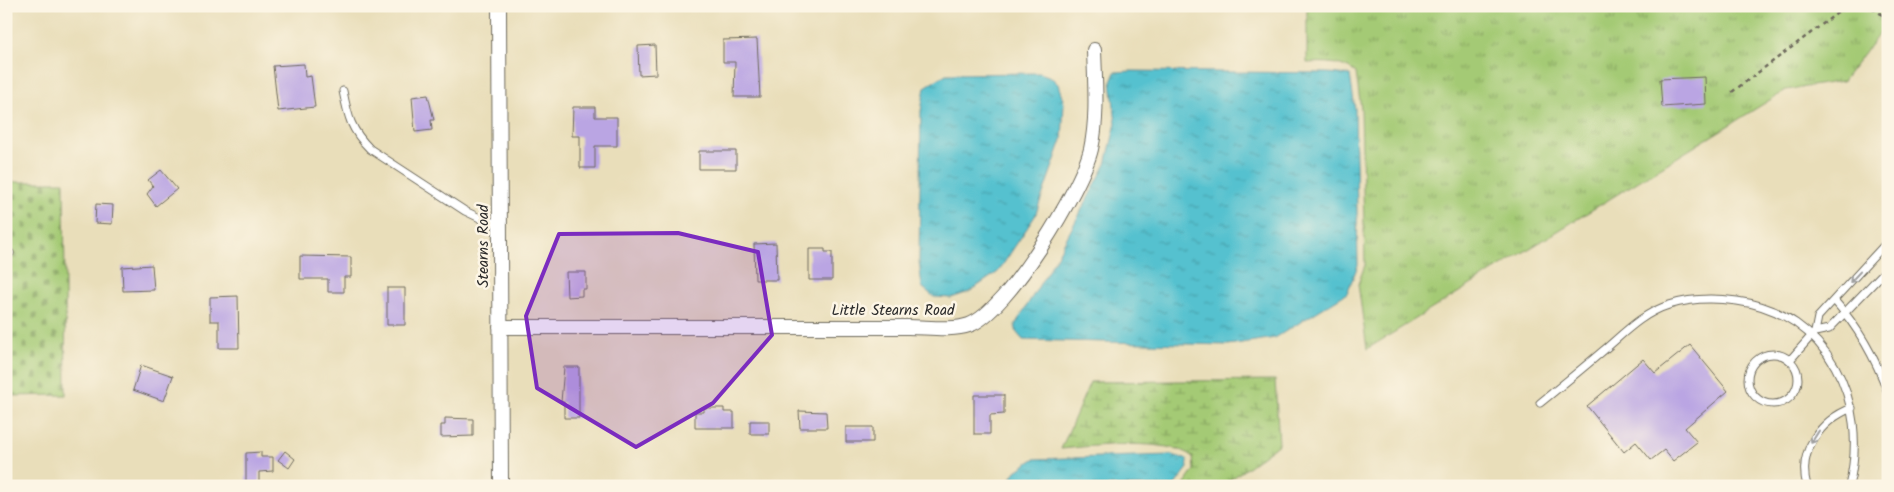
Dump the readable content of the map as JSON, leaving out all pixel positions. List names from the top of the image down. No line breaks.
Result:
{"streets":{"street":["Stearns Road","Little Stearns Road"]},"crossings":[["Stearns Road","Little Stearns Road"]]}
